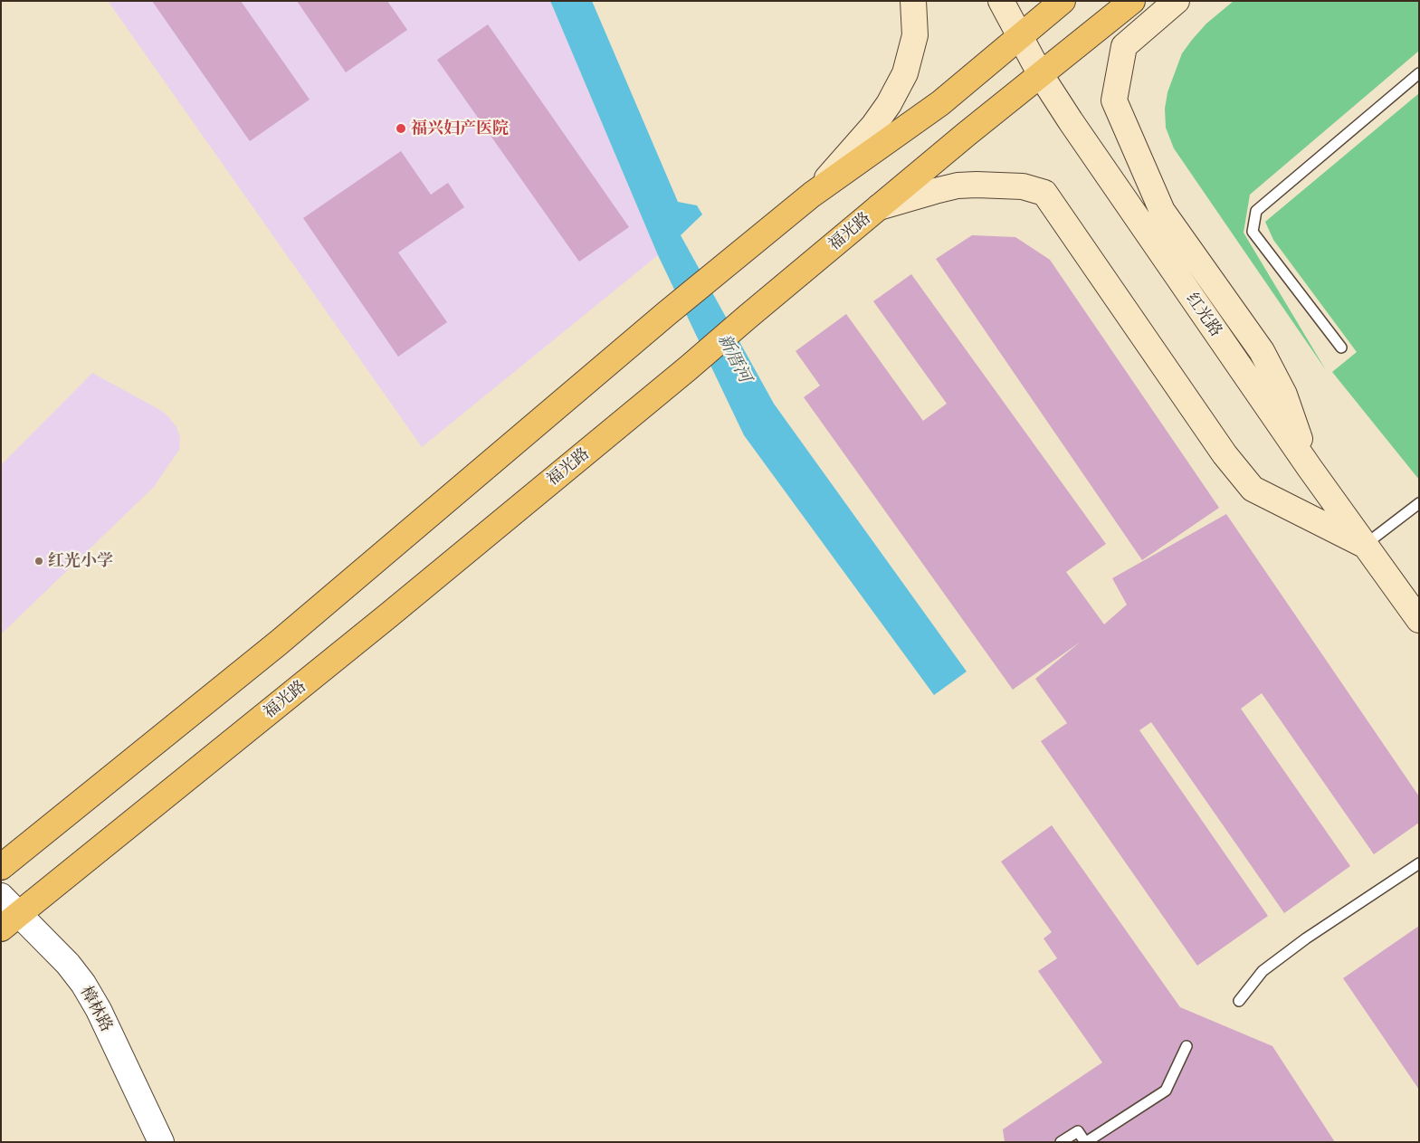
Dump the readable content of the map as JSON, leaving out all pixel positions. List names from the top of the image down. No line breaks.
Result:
{"streets":{"main road":["福光路","红光路"],"street":["樟林路"]},"crossings":[["福光路","红光路"],["福光路","樟林路"]],"water":["新厝河"],"places":["福兴妇产医院","红光小学"]}
